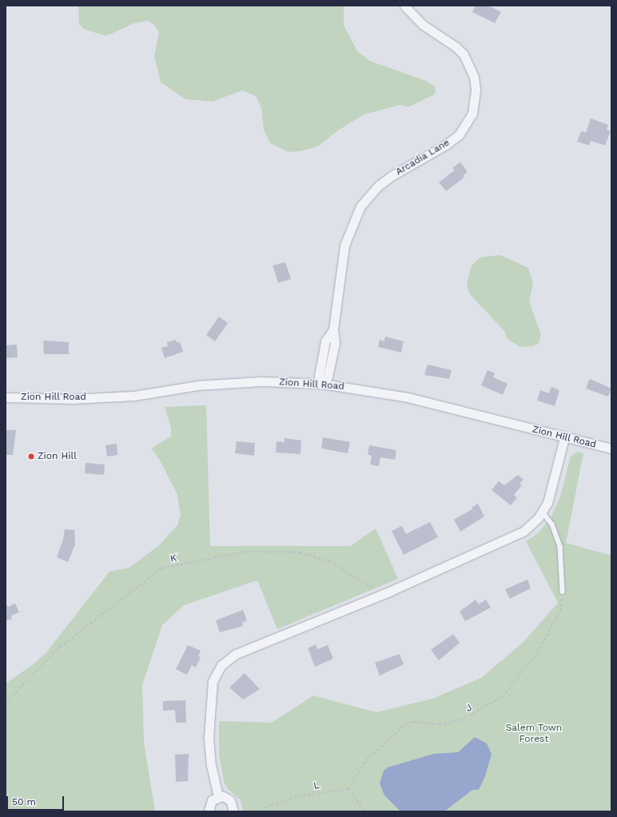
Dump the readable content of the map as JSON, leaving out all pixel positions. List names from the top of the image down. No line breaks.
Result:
{"streets":{"street":["Arcadia Lane","Zion Hill Road"],"path":["K","J","L"]},"crossings":[["Arcadia Lane","Zion Hill Road"],["J","L"]],"parks":["Salem Town Forest"],"places":["Zion Hill"],"scale_bar":"50 m"}
